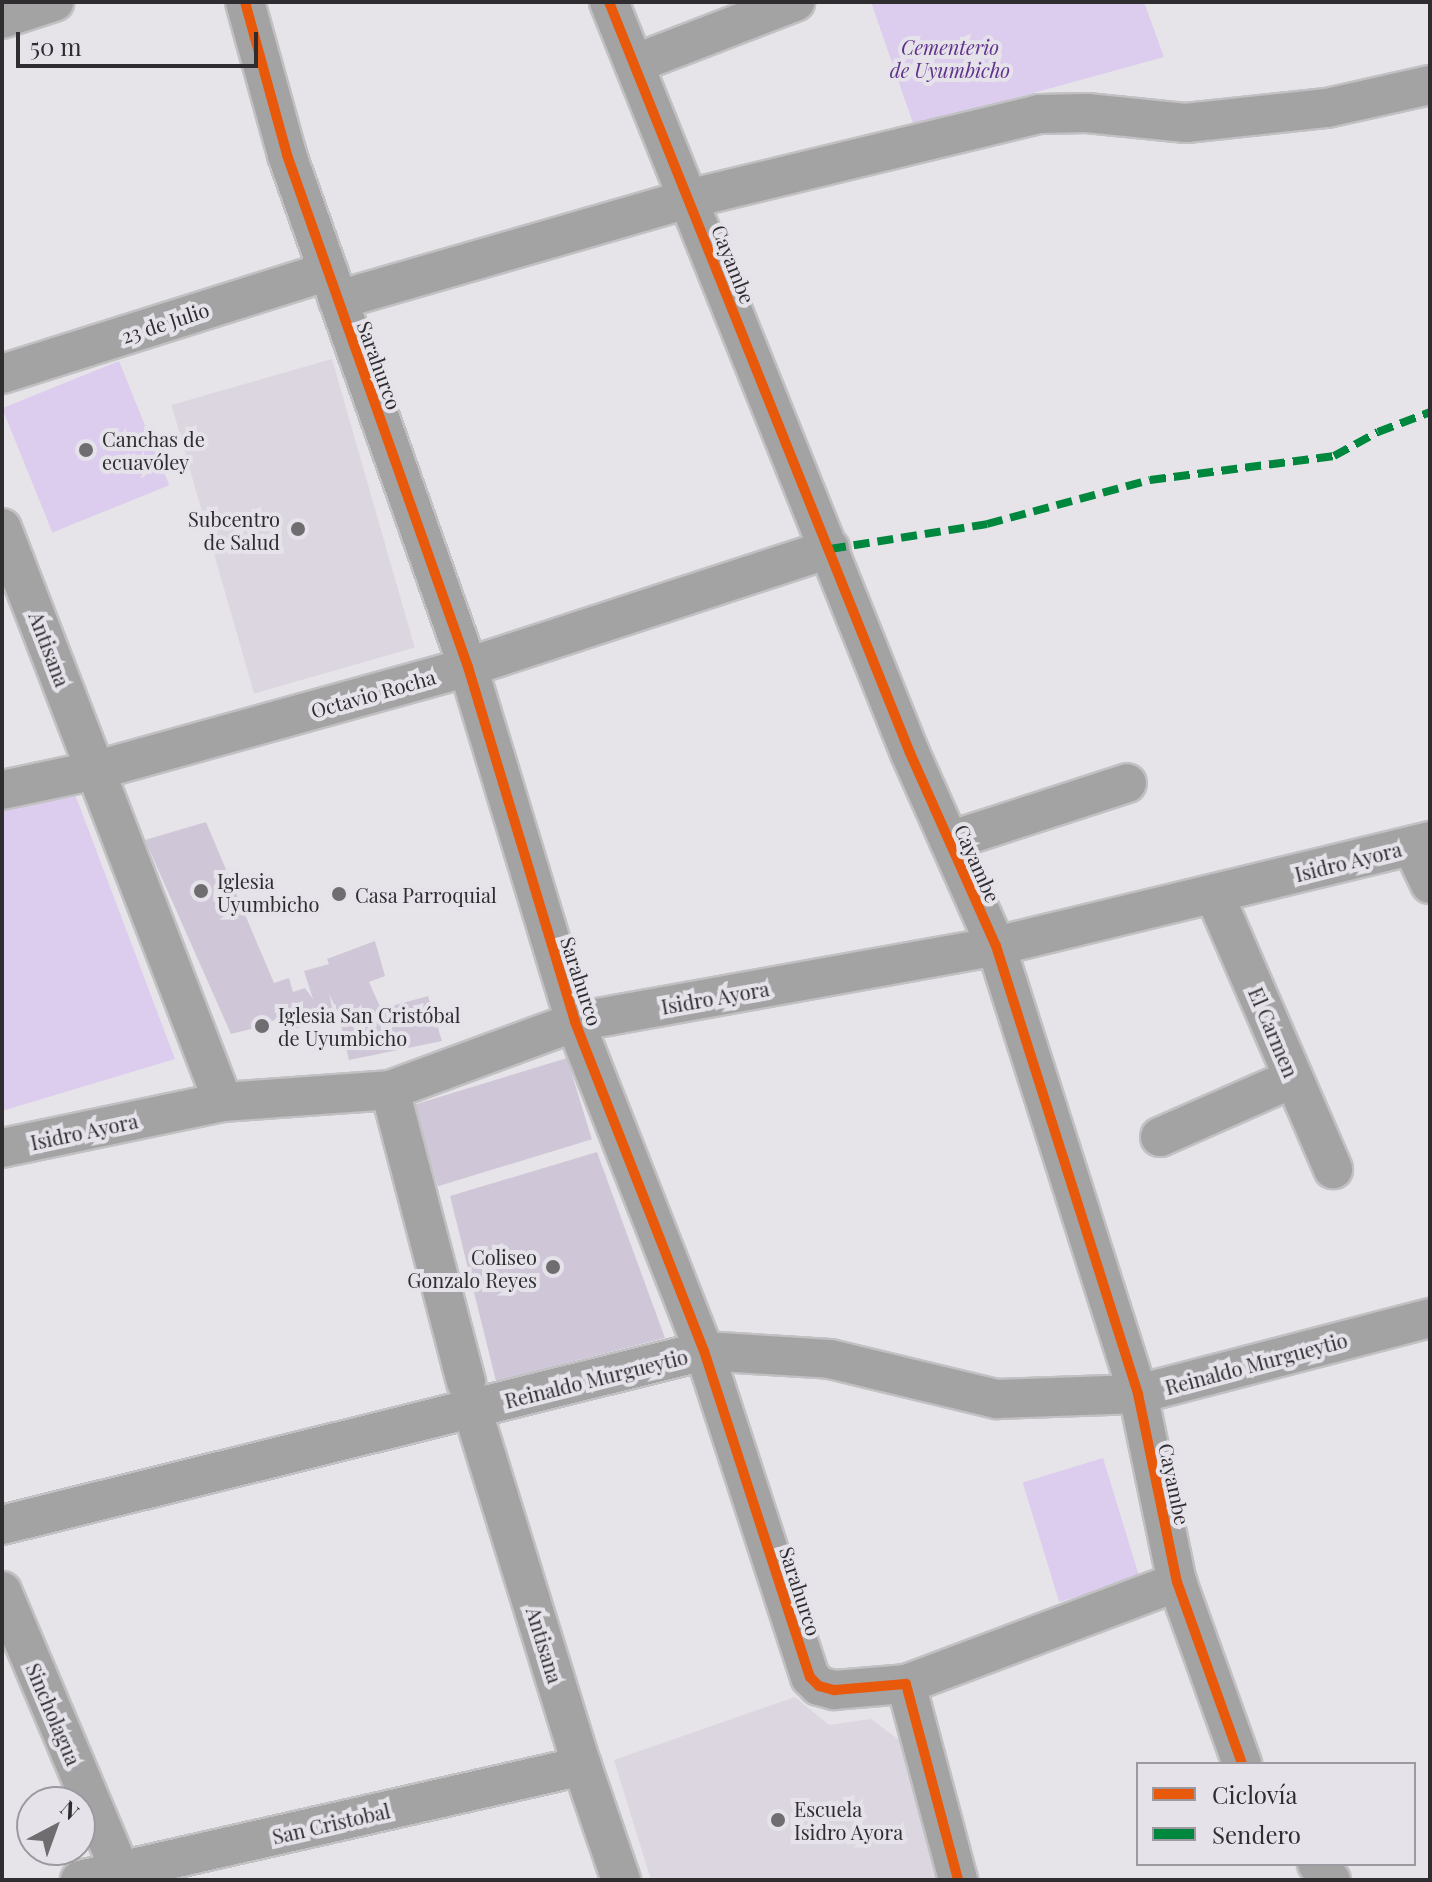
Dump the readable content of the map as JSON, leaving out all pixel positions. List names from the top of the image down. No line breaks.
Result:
{"streets":{"street":["Cayambe","23 de Julio","Sarahurco","Antisana","Octavio Rocha","Isidro Ayora","El Carmen","Reinaldo Murgueytio","Sincholagua","San Cristobal"]},"crossings":[["Cayambe","23 de Julio"],["Cayambe","Sarahurco"],["Cayambe","Octavio Rocha"],["Cayambe","Isidro Ayora"],["Cayambe","Reinaldo Murgueytio"],["23 de Julio","Sarahurco"],["Sarahurco","Octavio Rocha"],["Sarahurco","Isidro Ayora"],["Sarahurco","Reinaldo Murgueytio"],["Antisana","Octavio Rocha"],["Antisana","Isidro Ayora"],["Antisana","Reinaldo Murgueytio"],["Antisana","San Cristobal"],["Isidro Ayora","El Carmen"],["Sincholagua","San Cristobal"]],"parks":["Cementerio de Uyumbicho"],"places":["Canchas de ecuavóley","Subcentro de Salud","Iglesia Uyumbicho","Casa Parroquial","Iglesia San Cristóbal de Uyumbicho","Coliseo Gonzalo Reyes","Escuela Isidro Ayora"],"legend":["Ciclovía","Sendero"],"scale_bar":"50 m","north":"top right"}
